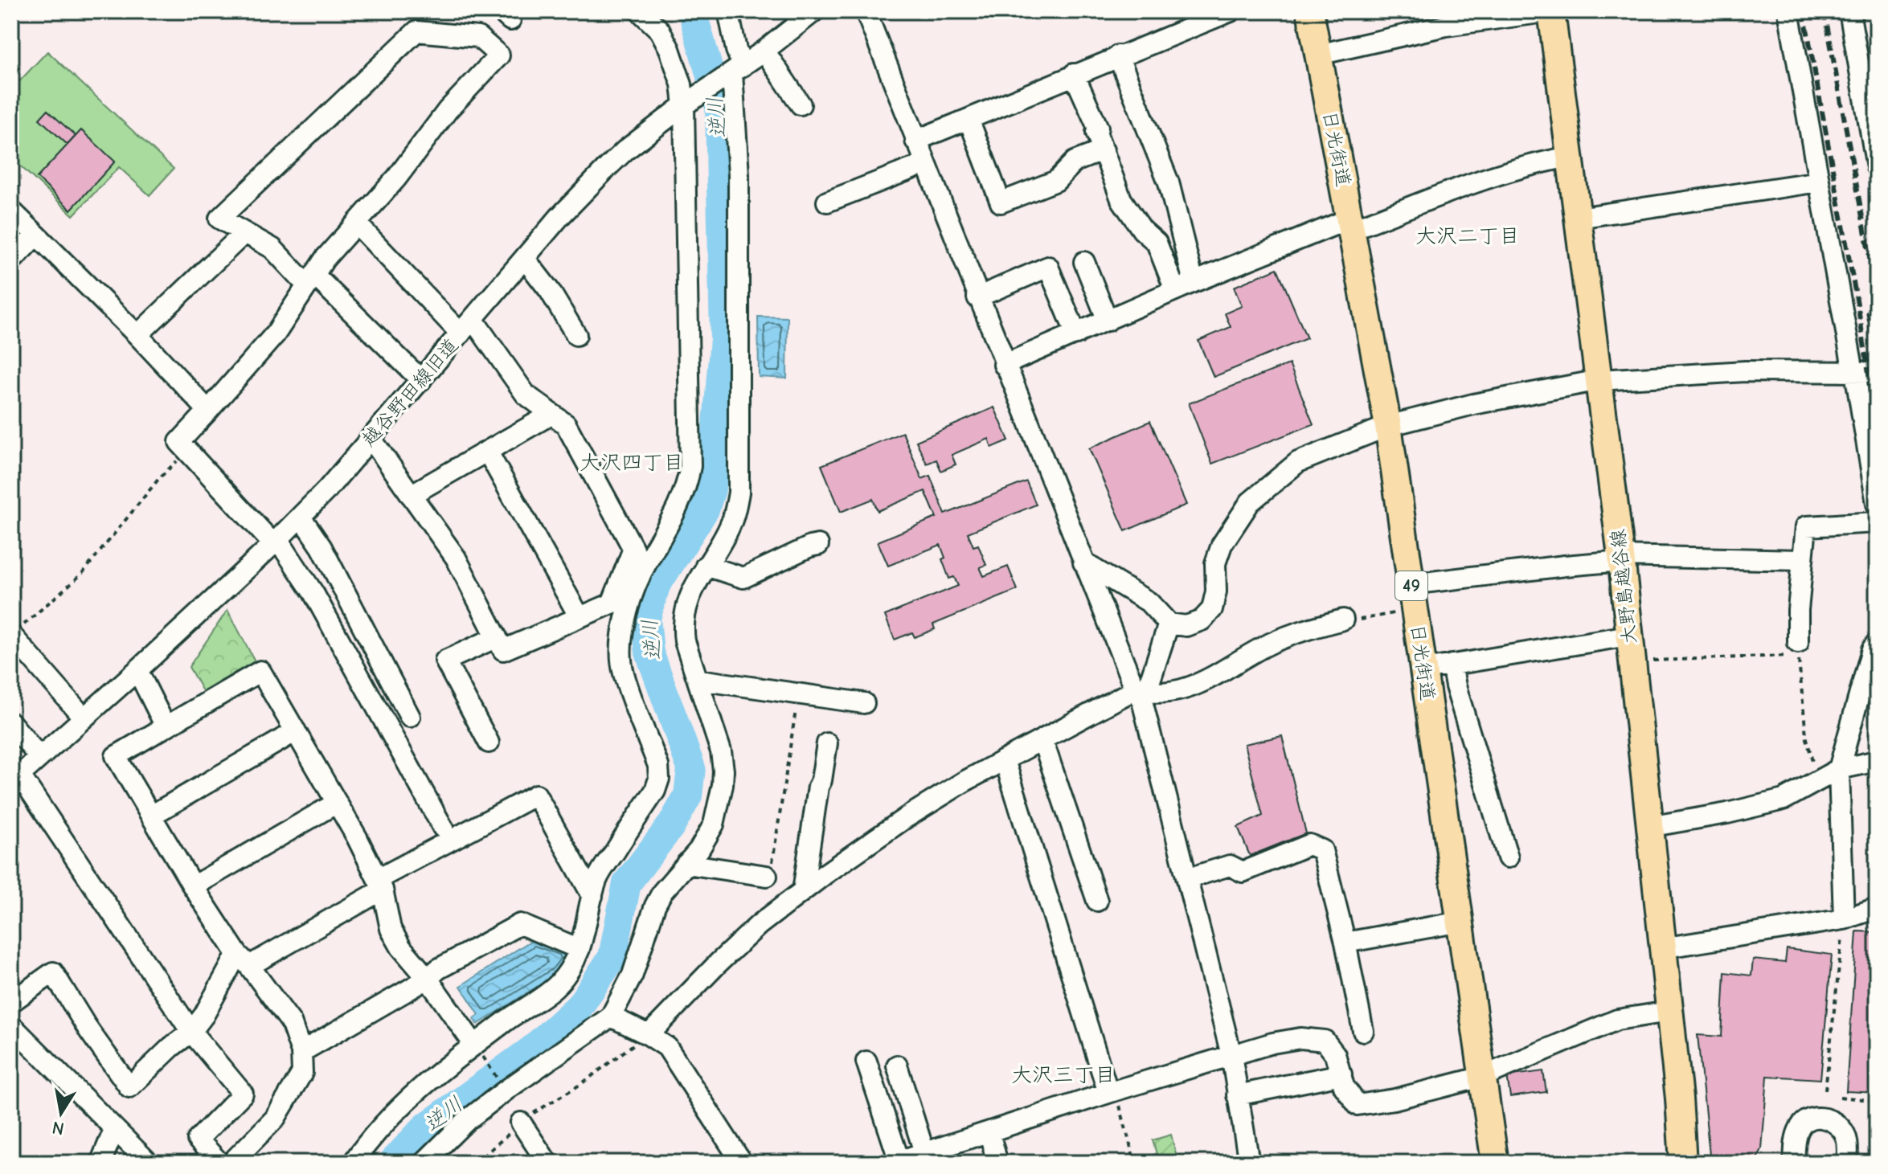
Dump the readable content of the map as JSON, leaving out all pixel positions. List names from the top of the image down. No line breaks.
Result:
{"streets":{"main road":["日光街道","49","大野島越谷線"],"street":["越谷野田線旧道"]},"districts":["大沢二丁目","大沢四丁目","大沢三丁目"],"water":["逆川"],"north":"bottom"}
